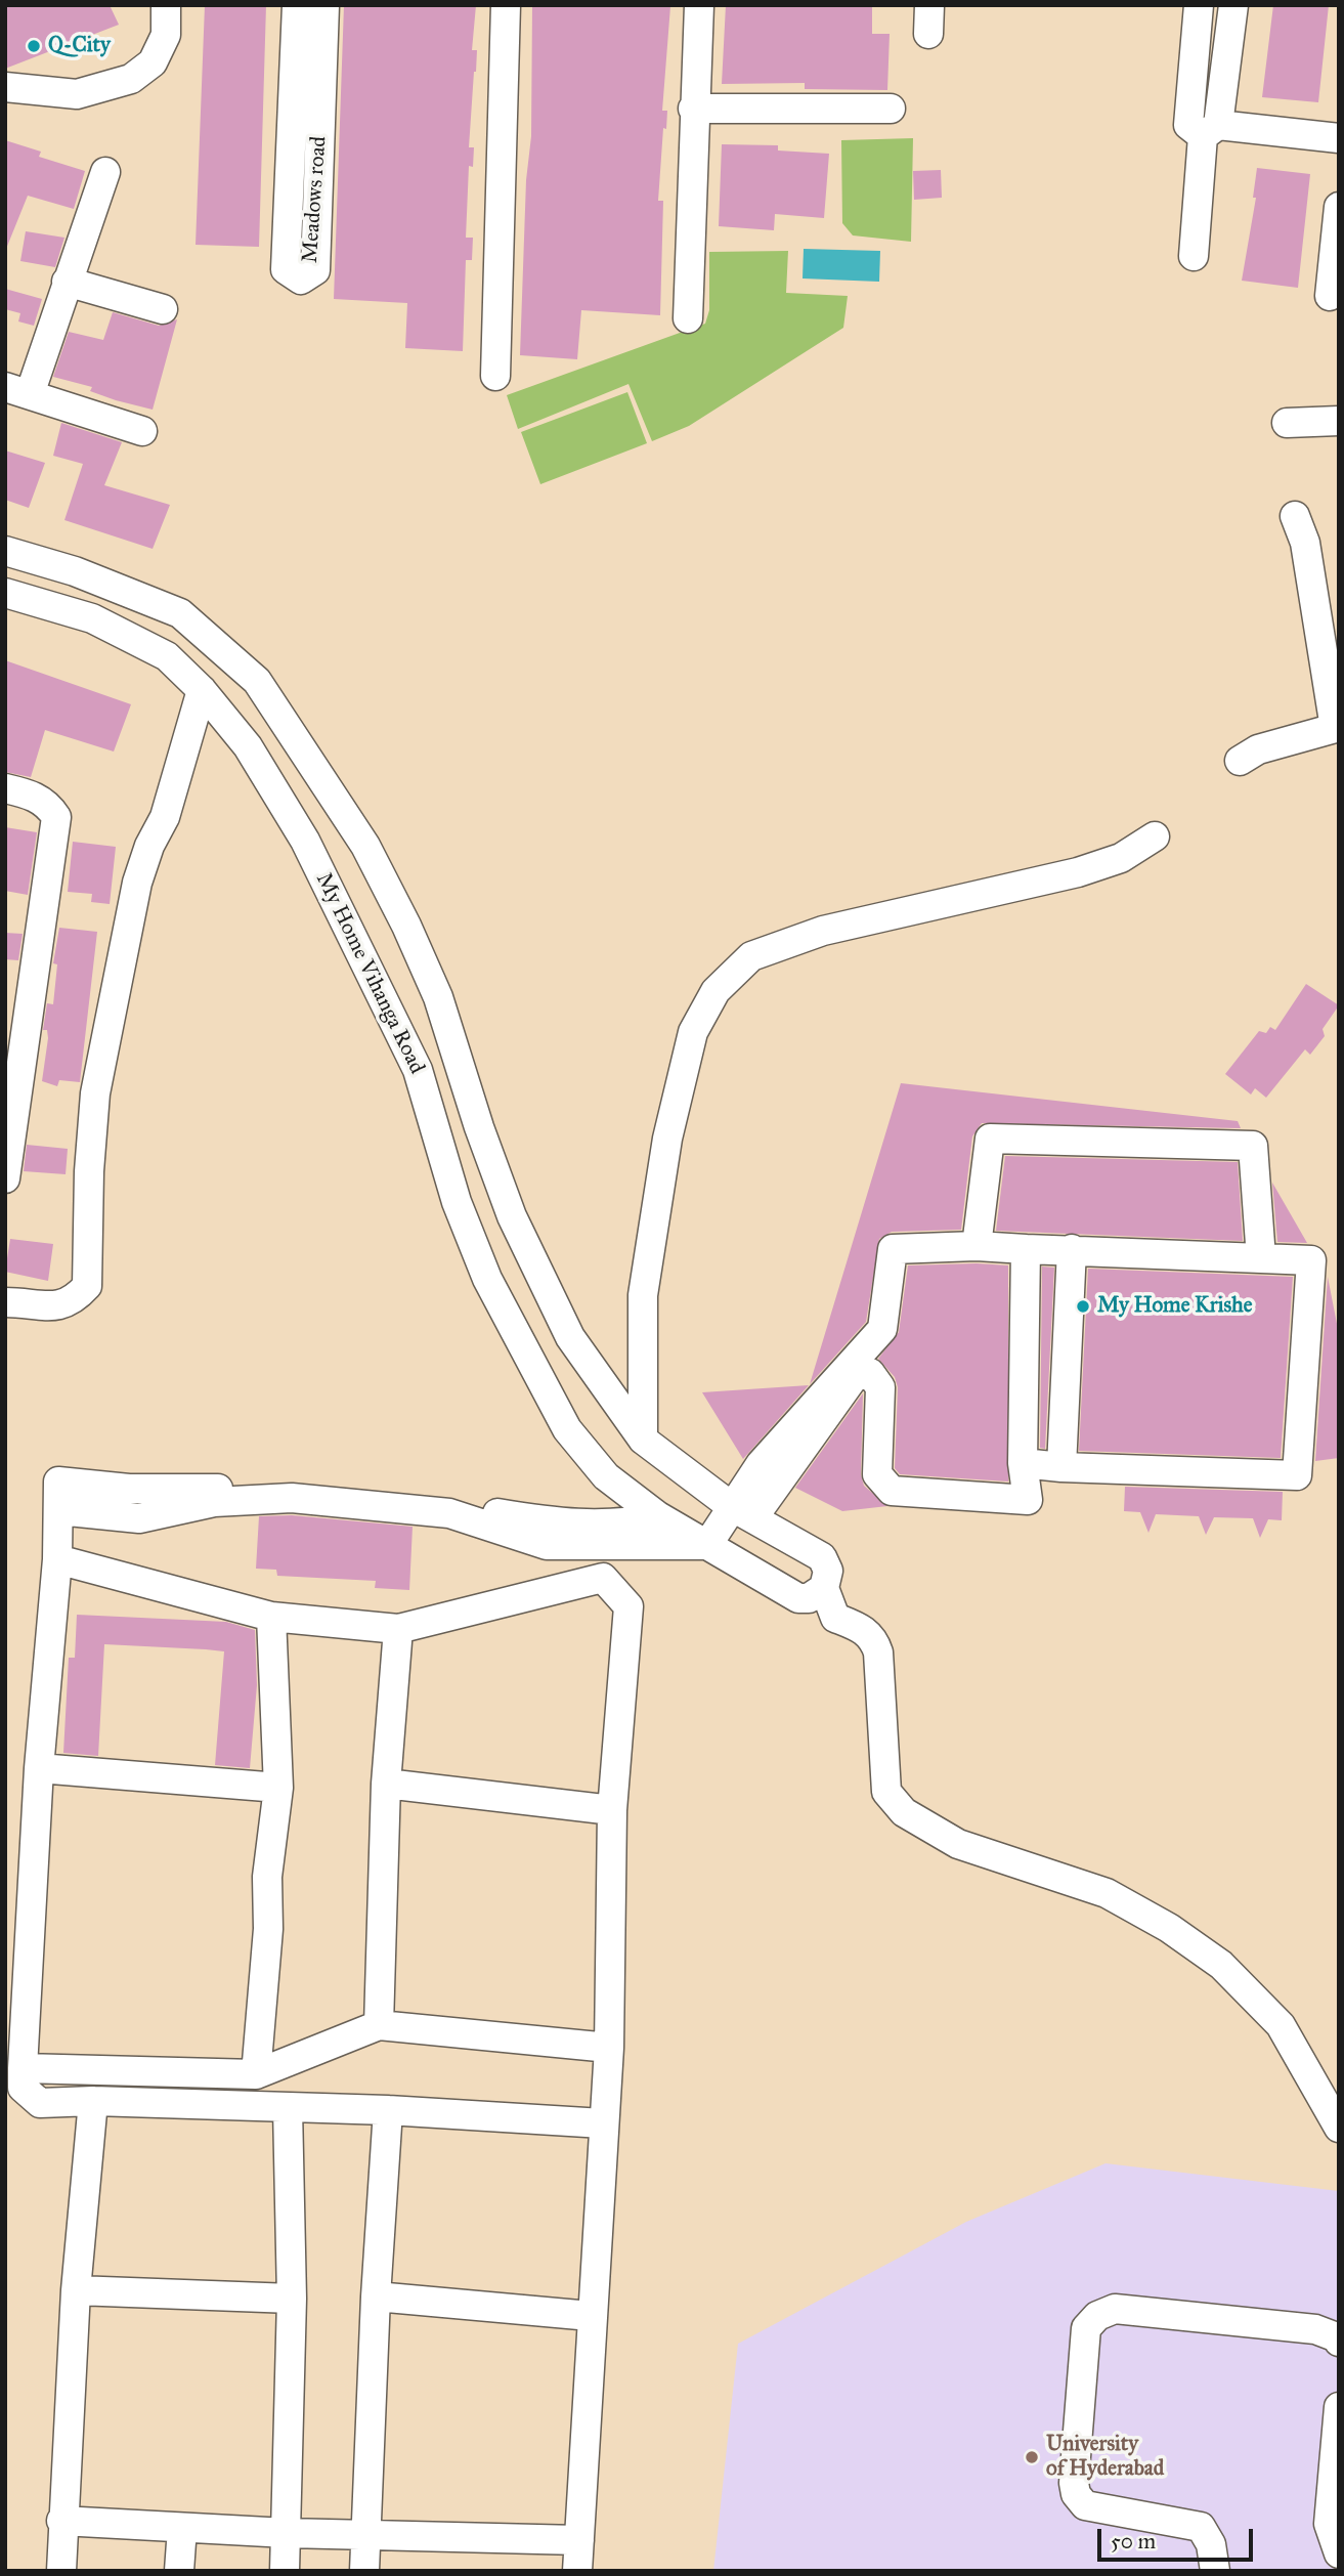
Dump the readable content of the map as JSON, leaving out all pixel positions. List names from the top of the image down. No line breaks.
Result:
{"streets":{"street":["Meadows road","My Home Vihanga Road"]},"places":["Q-City","My Home Krishe","University of Hyderabad"],"scale_bar":"50 m"}
